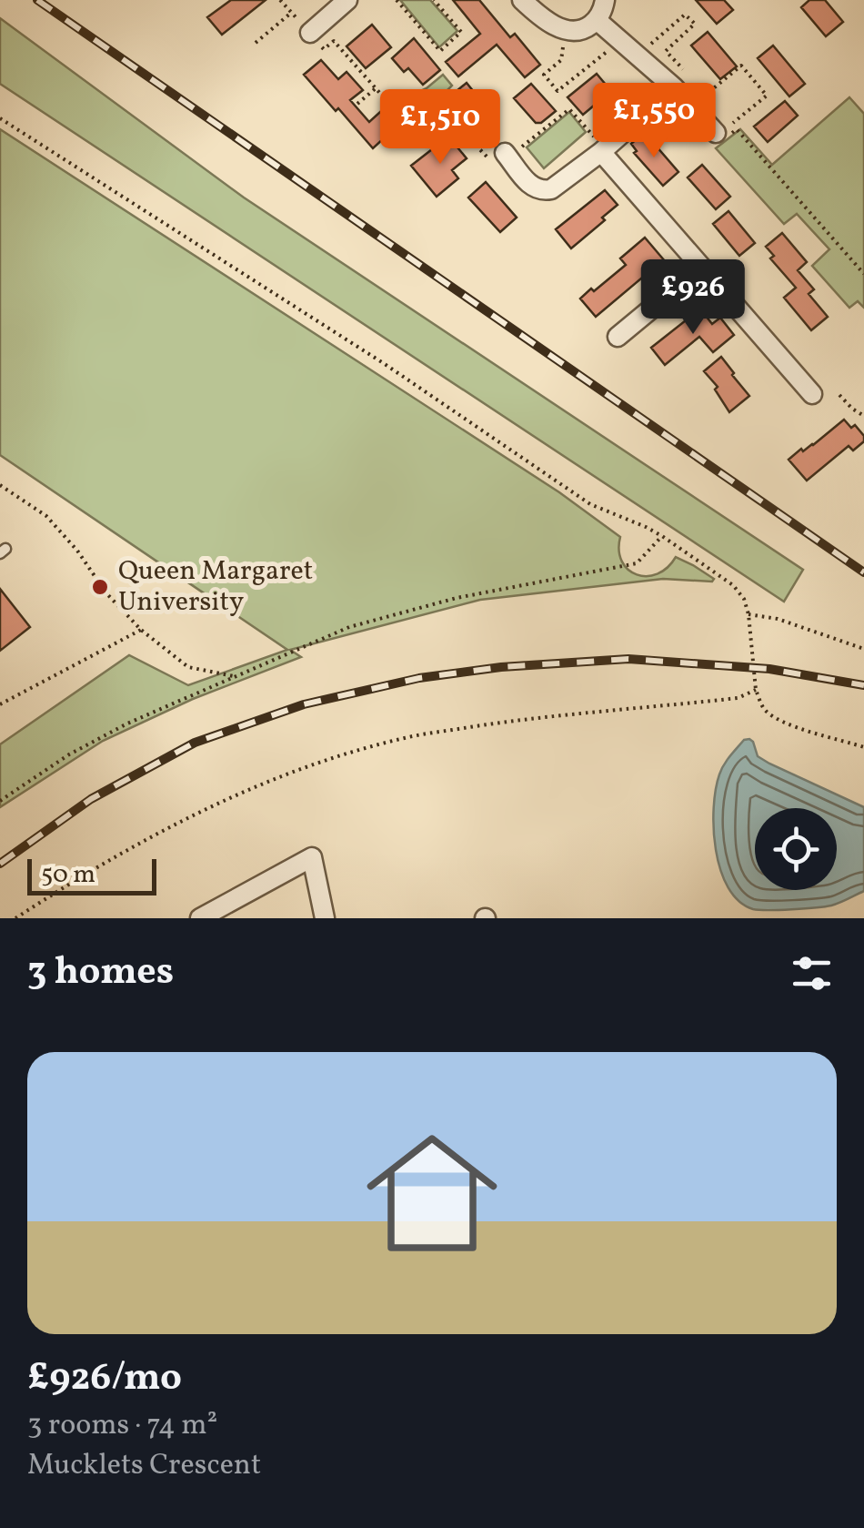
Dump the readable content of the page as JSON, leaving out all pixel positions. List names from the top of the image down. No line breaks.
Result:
{"places":["Queen Margaret University"],"scale_bar":"50 m","page":{"price":["£1,550","£1,510","£926"],"scale":"50 m","heading":"3 homes","list":[{"name":"£926/mo","note":"3 rooms · 74 m² · Mucklets Crescent"}]}}
